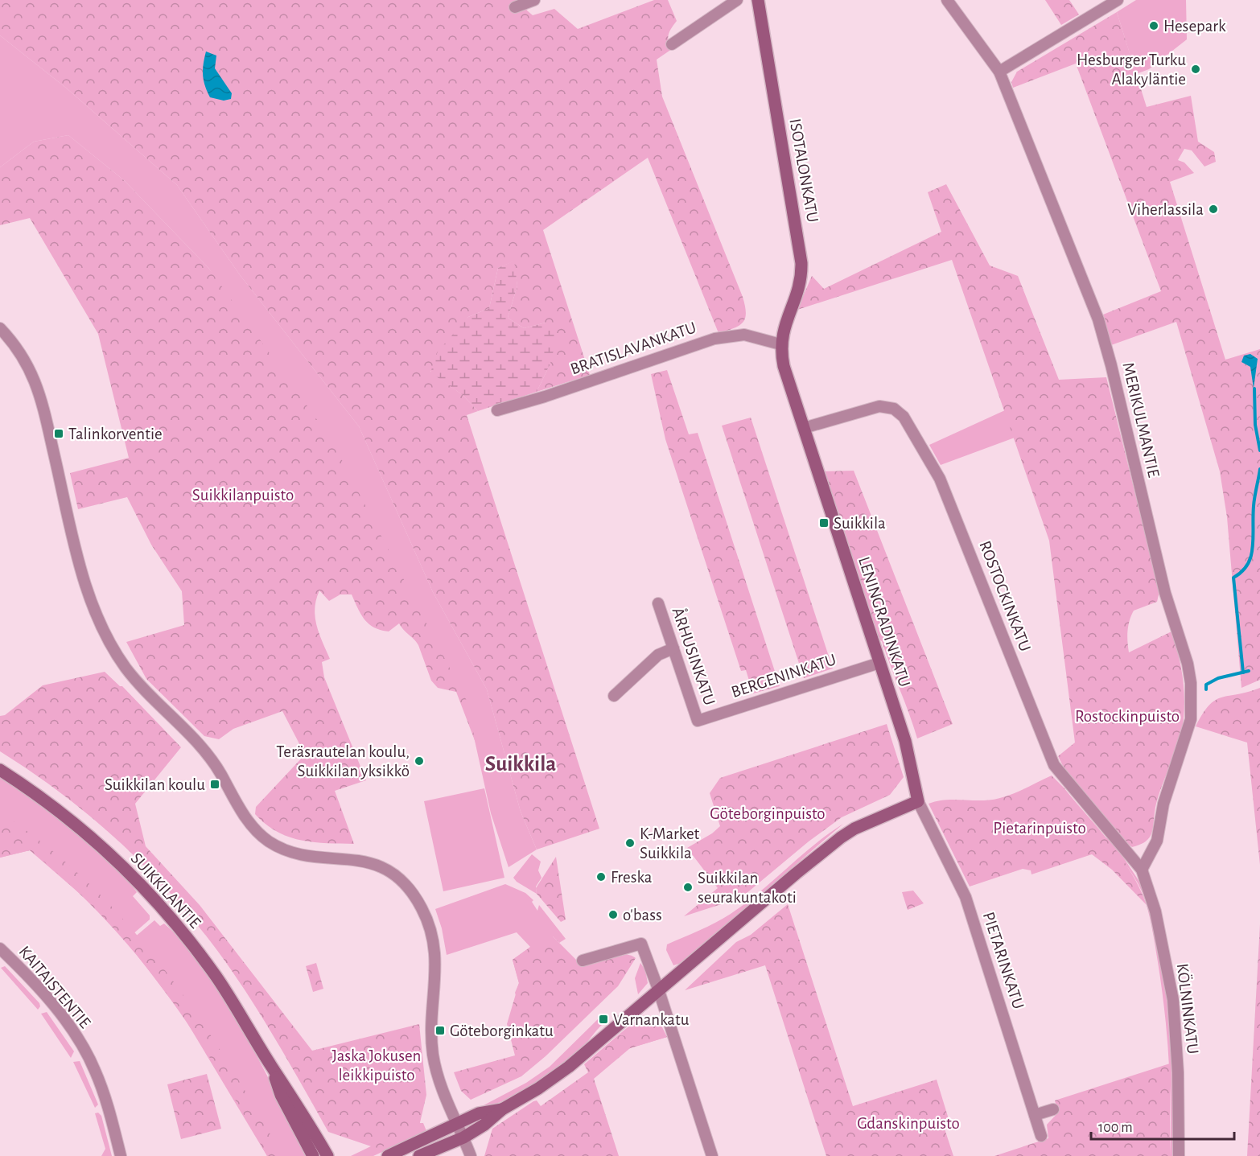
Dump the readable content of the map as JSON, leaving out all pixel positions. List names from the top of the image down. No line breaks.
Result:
{"streets":{"street":["ISOTALONKATU","BRATISLAVANKATU","MERIKULMANTIE","ROSTOCKINKATU","LENINGRADINKATU","ÅRHUSINKATU","BERGENINKATU","SUIKKILANTIE","PIETARINKATU","KAITAISTENTIE","KÖLNINKATU"]},"crossings":[["ISOTALONKATU","BRATISLAVANKATU"],["ISOTALONKATU","LENINGRADINKATU"],["BRATISLAVANKATU","LENINGRADINKATU"],["MERIKULMANTIE","ROSTOCKINKATU"],["MERIKULMANTIE","KÖLNINKATU"],["ROSTOCKINKATU","LENINGRADINKATU"],["ROSTOCKINKATU","KÖLNINKATU"],["LENINGRADINKATU","BERGENINKATU"],["LENINGRADINKATU","PIETARINKATU"],["ÅRHUSINKATU","BERGENINKATU"]],"districts":["Suikkila"],"parks":["Suikkilanpuisto","Rostockinpuisto","Göteborginpuisto","Pietarinpuisto","Jaska Jokusen leikkipuisto","Gdanskinpuisto"],"places":{"other":["Hesepark","Hesburger Turku Alakyläntie","Viherlassila","Teräsrautelan koulu, Suikkilan yksikkö","K-Market Suikkila","Freska","Suikkilan seurakuntakoti","o'bass"],"transit":["Talinkorventie","Suikkila","Suikkilan koulu","Varnankatu","Göteborginkatu"]},"scale_bar":"100 m"}
